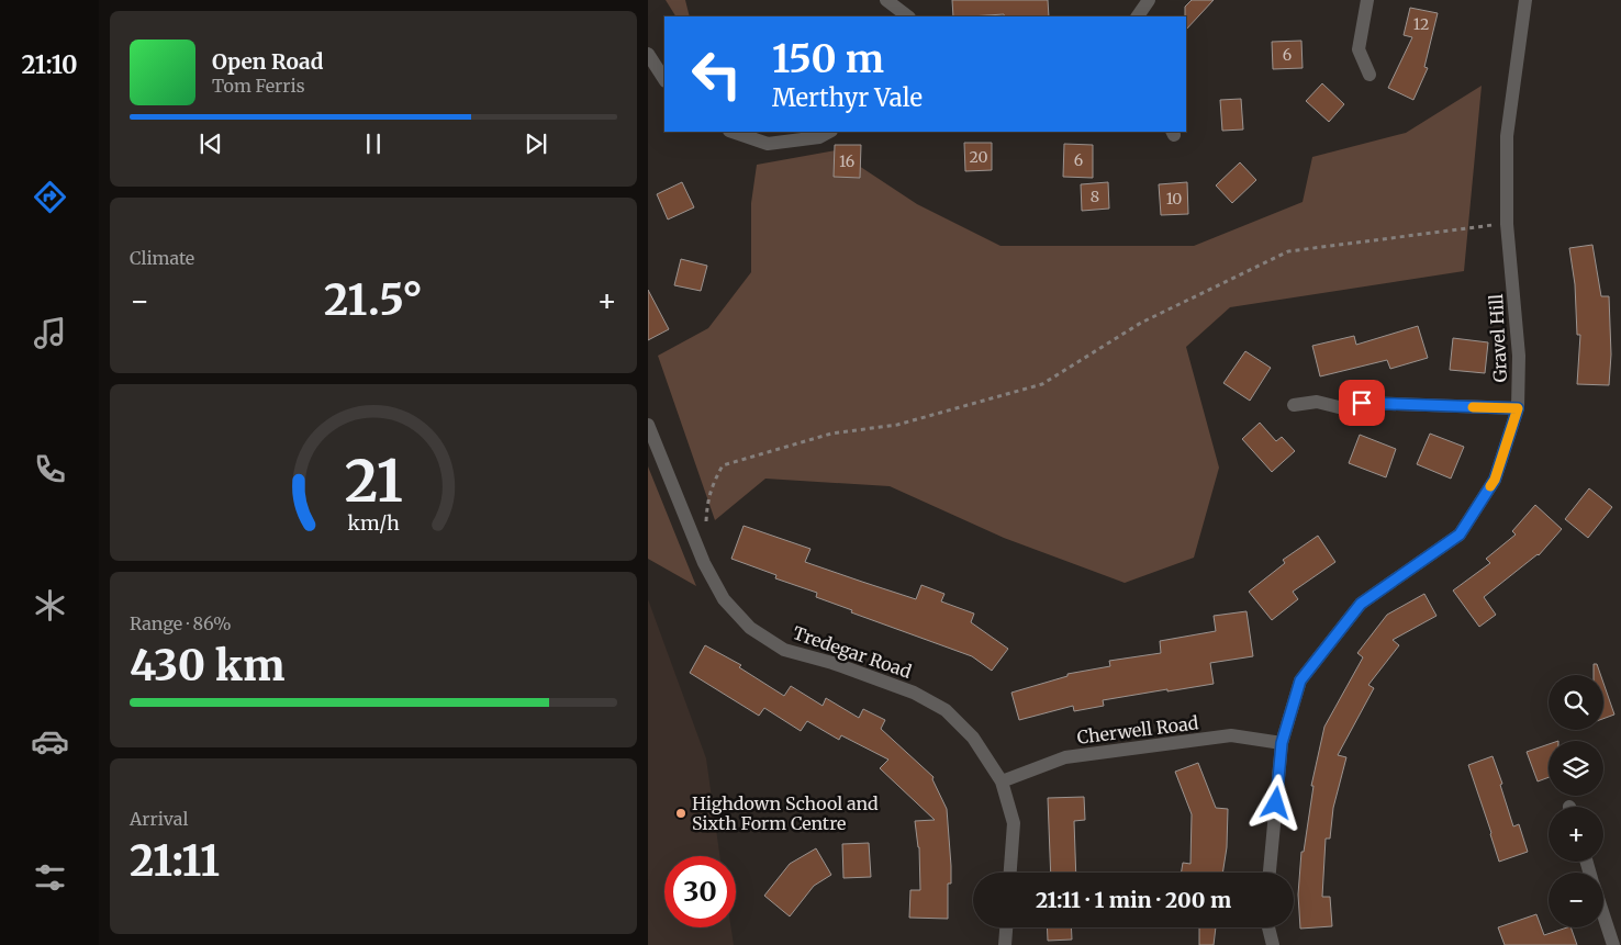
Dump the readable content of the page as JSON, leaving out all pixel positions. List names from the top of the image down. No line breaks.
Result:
{"streets":{"street":["Gravel Hill","Tredegar Road","Cherwell Road"]},"crossings":[["Gravel Hill","Cherwell Road"],["Tredegar Road","Cherwell Road"]],"places":["Highdown School and Sixth Form Centre"],"house_numbers":["12","6","20","6","16","8","10"],"page":{"tabs":"21:10","turn":["150 m","Merthyr Vale"],"song":["Open Road","Tom Ferris"],"tile":["Climate",["Range · 86%","430 km"],["Arrival","21:11"]],"heat":["−","21.5°","+"],"map_buttons":["+","−"],"limit":"30","trip":"21:11 · 1 min · 200 m","gauge":["21","km/h"]}}
